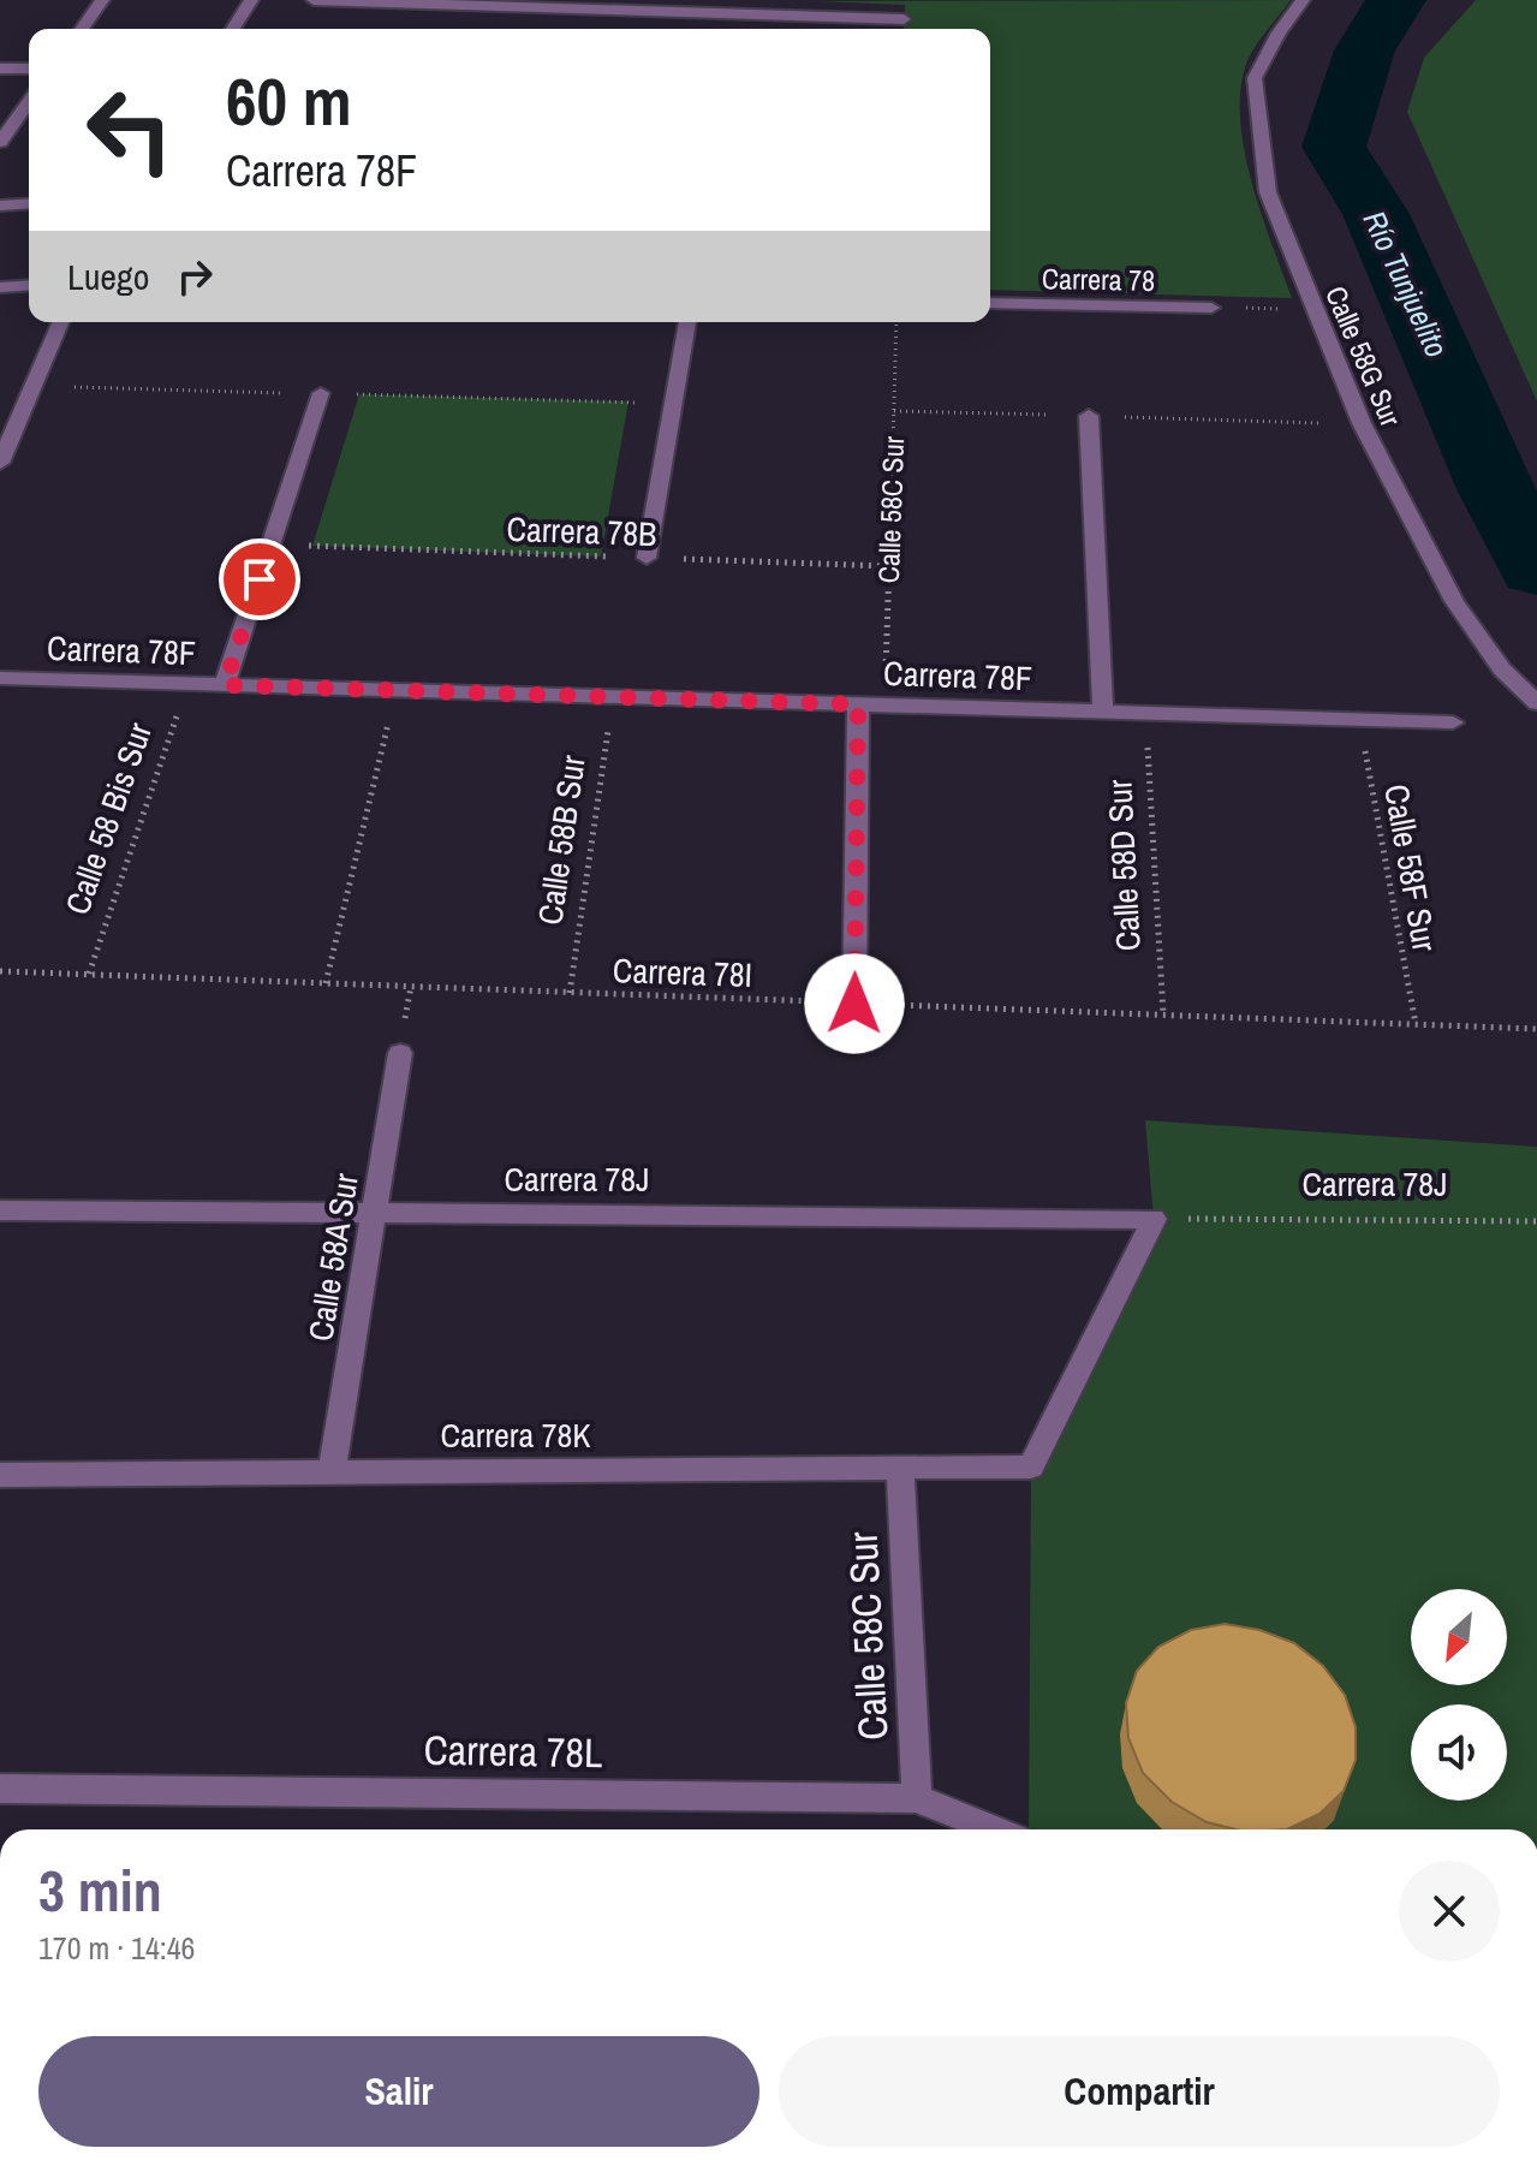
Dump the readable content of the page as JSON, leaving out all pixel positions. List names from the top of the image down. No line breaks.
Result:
{"streets":{"street":["Carrera 78","Calle 58G Sur","Calle 58C Sur","Carrera 78F","Carrera 78J","Calle 58A Sur","Carrera 78K","Carrera 78L"],"path":["Carrera 78B","Calle 58 Bis Sur","Calle 58B Sur","Calle 58D Sur","Calle 58F Sur","Carrera 78I"]},"crossings":[["Calle 58C Sur","Carrera 78B"],["Calle 58C Sur","Carrera 78F"],["Calle 58C Sur","Carrera 78K"],["Calle 58C Sur","Carrera 78L"],["Carrera 78F","Calle 58 Bis Sur"],["Carrera 78F","Calle 58B Sur"],["Carrera 78F","Calle 58D Sur"],["Carrera 78F","Calle 58F Sur"],["Calle 58 Bis Sur","Carrera 78I"],["Calle 58B Sur","Carrera 78I"],["Calle 58D Sur","Carrera 78I"],["Calle 58F Sur","Carrera 78I"],["Carrera 78J","Calle 58A Sur"],["Carrera 78J","Carrera 78K"],["Calle 58A Sur","Carrera 78K"]],"water":["Río Tunjuelito"],"north":"bottom left","page":{"turn":["60 m","Carrera 78F"],"then":"Luego","heading":["3 min","170 m · 14:46"],"buttons":["Salir","Compartir"]}}
